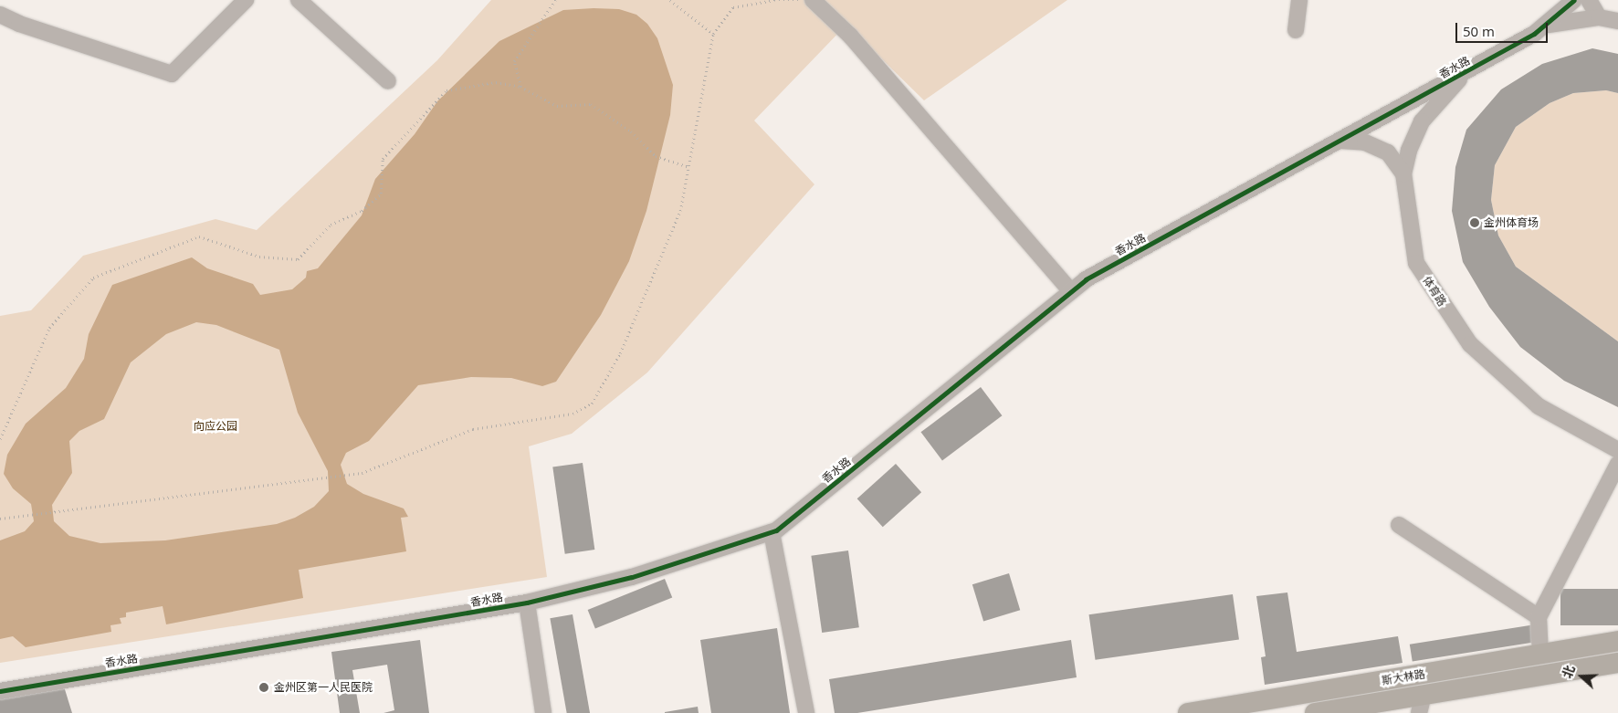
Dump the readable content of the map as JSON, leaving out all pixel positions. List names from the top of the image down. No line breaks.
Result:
{"streets":{"main road":["斯大林路"],"street":["香水路","体育路"]},"crossings":[["香水路","体育路"]],"parks":["向应公园"],"places":["金州体育场","金州区第一人民医院"],"scale_bar":"50 m","north":"left"}
